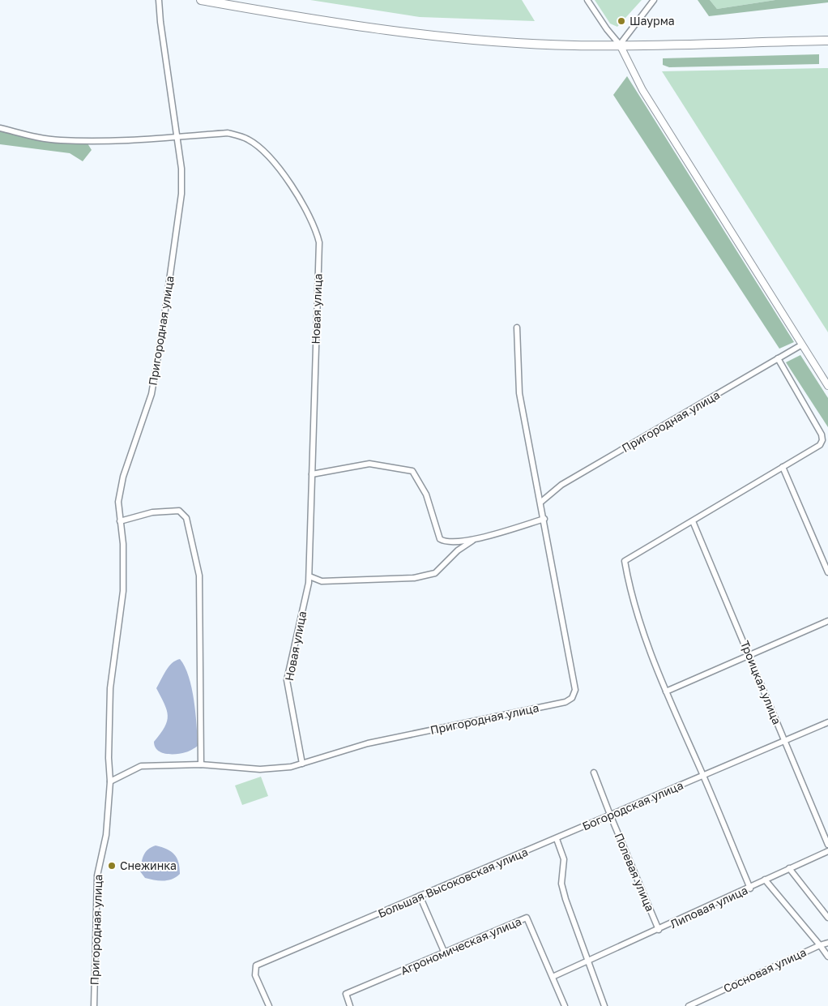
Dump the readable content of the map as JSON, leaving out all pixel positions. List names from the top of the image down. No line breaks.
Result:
{"streets":{"street":["Новая улица","Пригородная улица","Троицкая улица","Богородская улица","Полевая улица","Большая Высоковская улица","Липовая улица","Агрономическая улица","Сосновая улица"]},"crossings":[["Новая улица","Пригородная улица"],["Троицкая улица","Богородская улица"],["Богородская улица","Полевая улица"],["Богородская улица","Большая Высоковская улица"],["Полевая улица","Липовая улица"],["Липовая улица","Агрономическая улица"],["Липовая улица","Сосновая улица"]],"places":["Шаурма","Снежинка"]}
